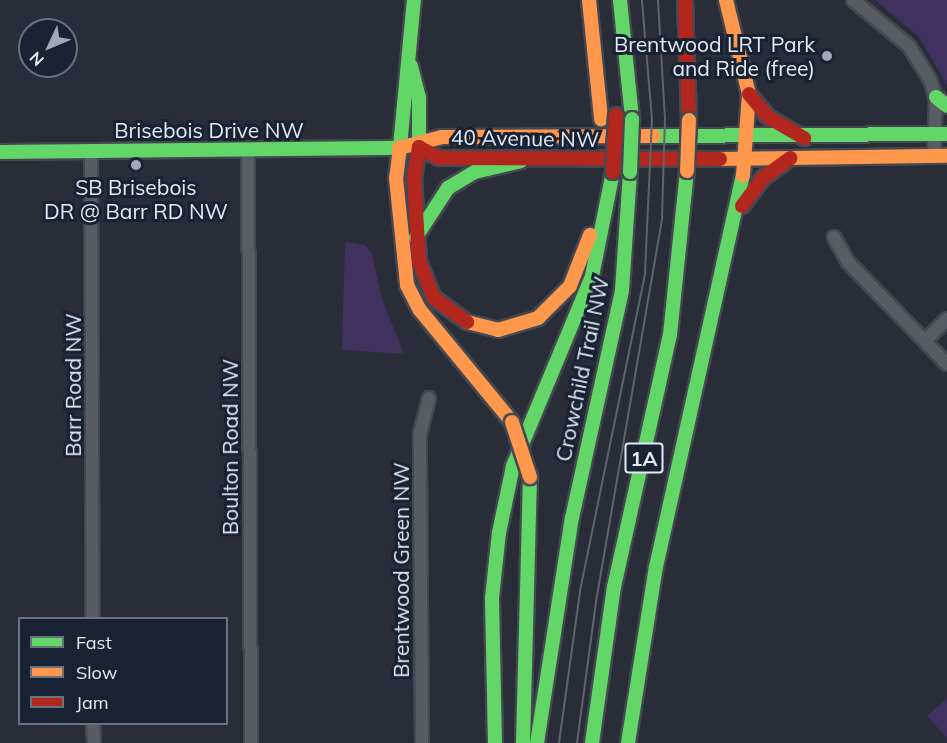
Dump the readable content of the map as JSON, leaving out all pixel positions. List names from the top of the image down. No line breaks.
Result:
{"streets":{"main road":["Brisebois Drive NW","40 Avenue NW","Crowchild Trail NW","1A"],"street":["Barr Road NW","Boulton Road NW","Brentwood Green NW"]},"crossings":[["Brisebois Drive NW","40 Avenue NW"],["Brisebois Drive NW","Barr Road NW"],["Brisebois Drive NW","Boulton Road NW"]],"places":["Brentwood LRT Park and Ride (free)","SB Brisebois DR @ Barr RD NW"],"legend":["Fast","Slow","Jam"],"north":"bottom left"}
